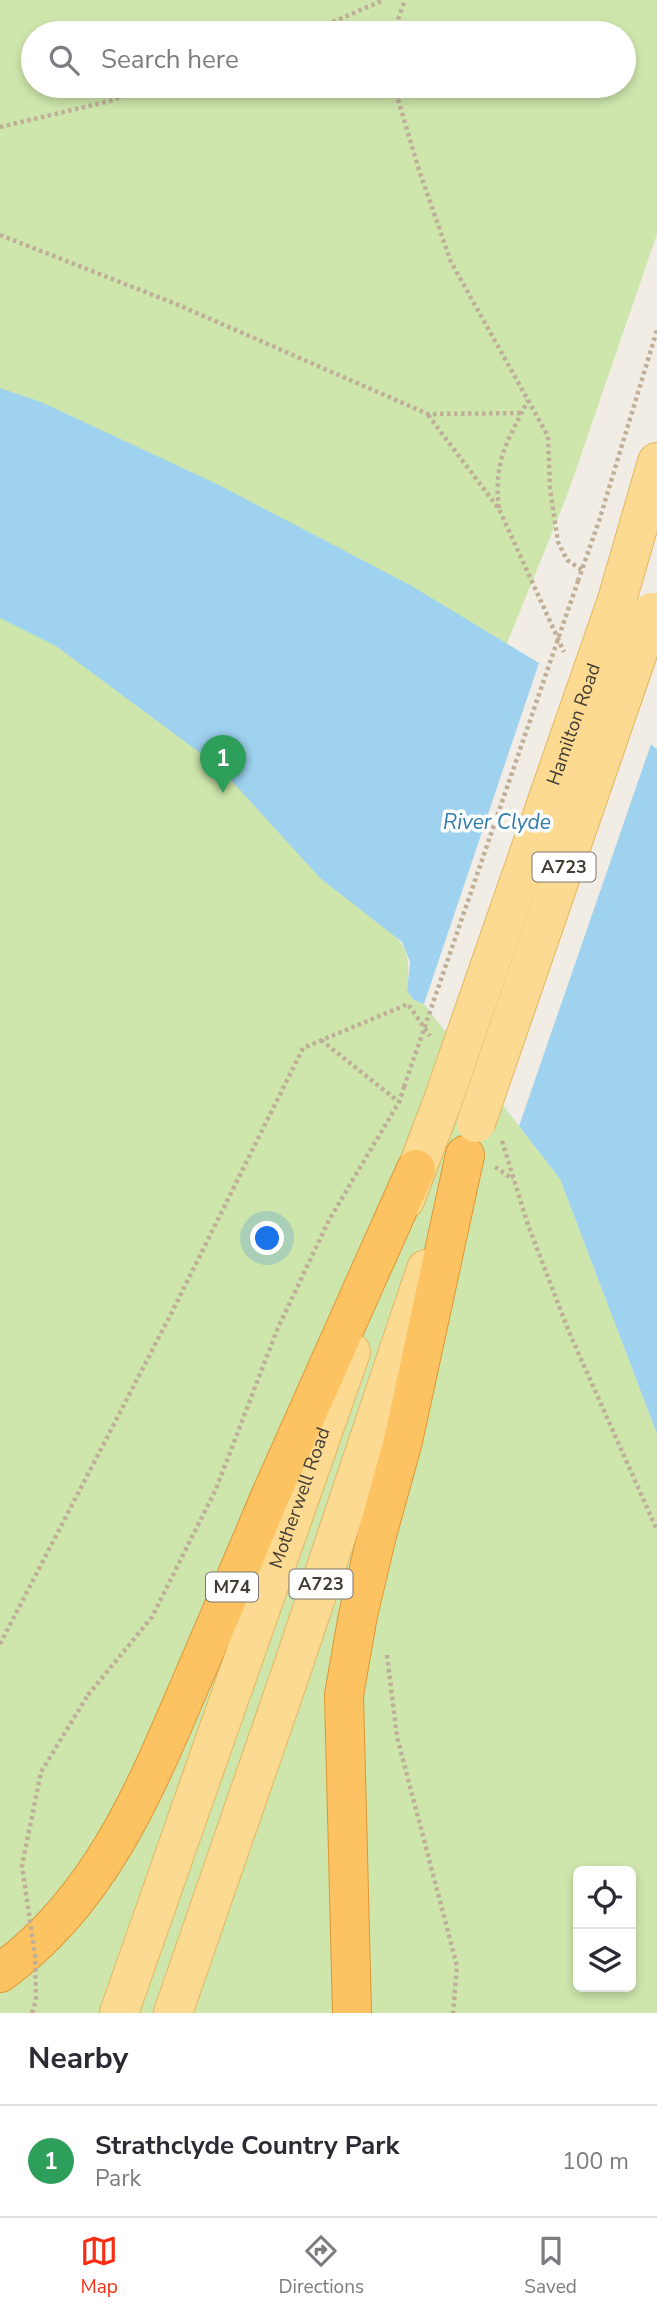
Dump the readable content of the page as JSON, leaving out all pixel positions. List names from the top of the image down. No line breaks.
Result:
{"streets":{"highway":["M74"],"main road":["Hamilton Road","A723","Motherwell Road"]},"crossings":[["Hamilton Road","A723"],["Hamilton Road","Motherwell Road"],["Motherwell Road","M74"]],"water":["River Clyde"],"page":{"search":"Search here","pins":"1","heading":"Nearby","list":[{"mark":"1","name":"Strathclyde Country Park","note":"Park","value":"100 m"}],"nav":["Map","Directions","Saved"]}}
